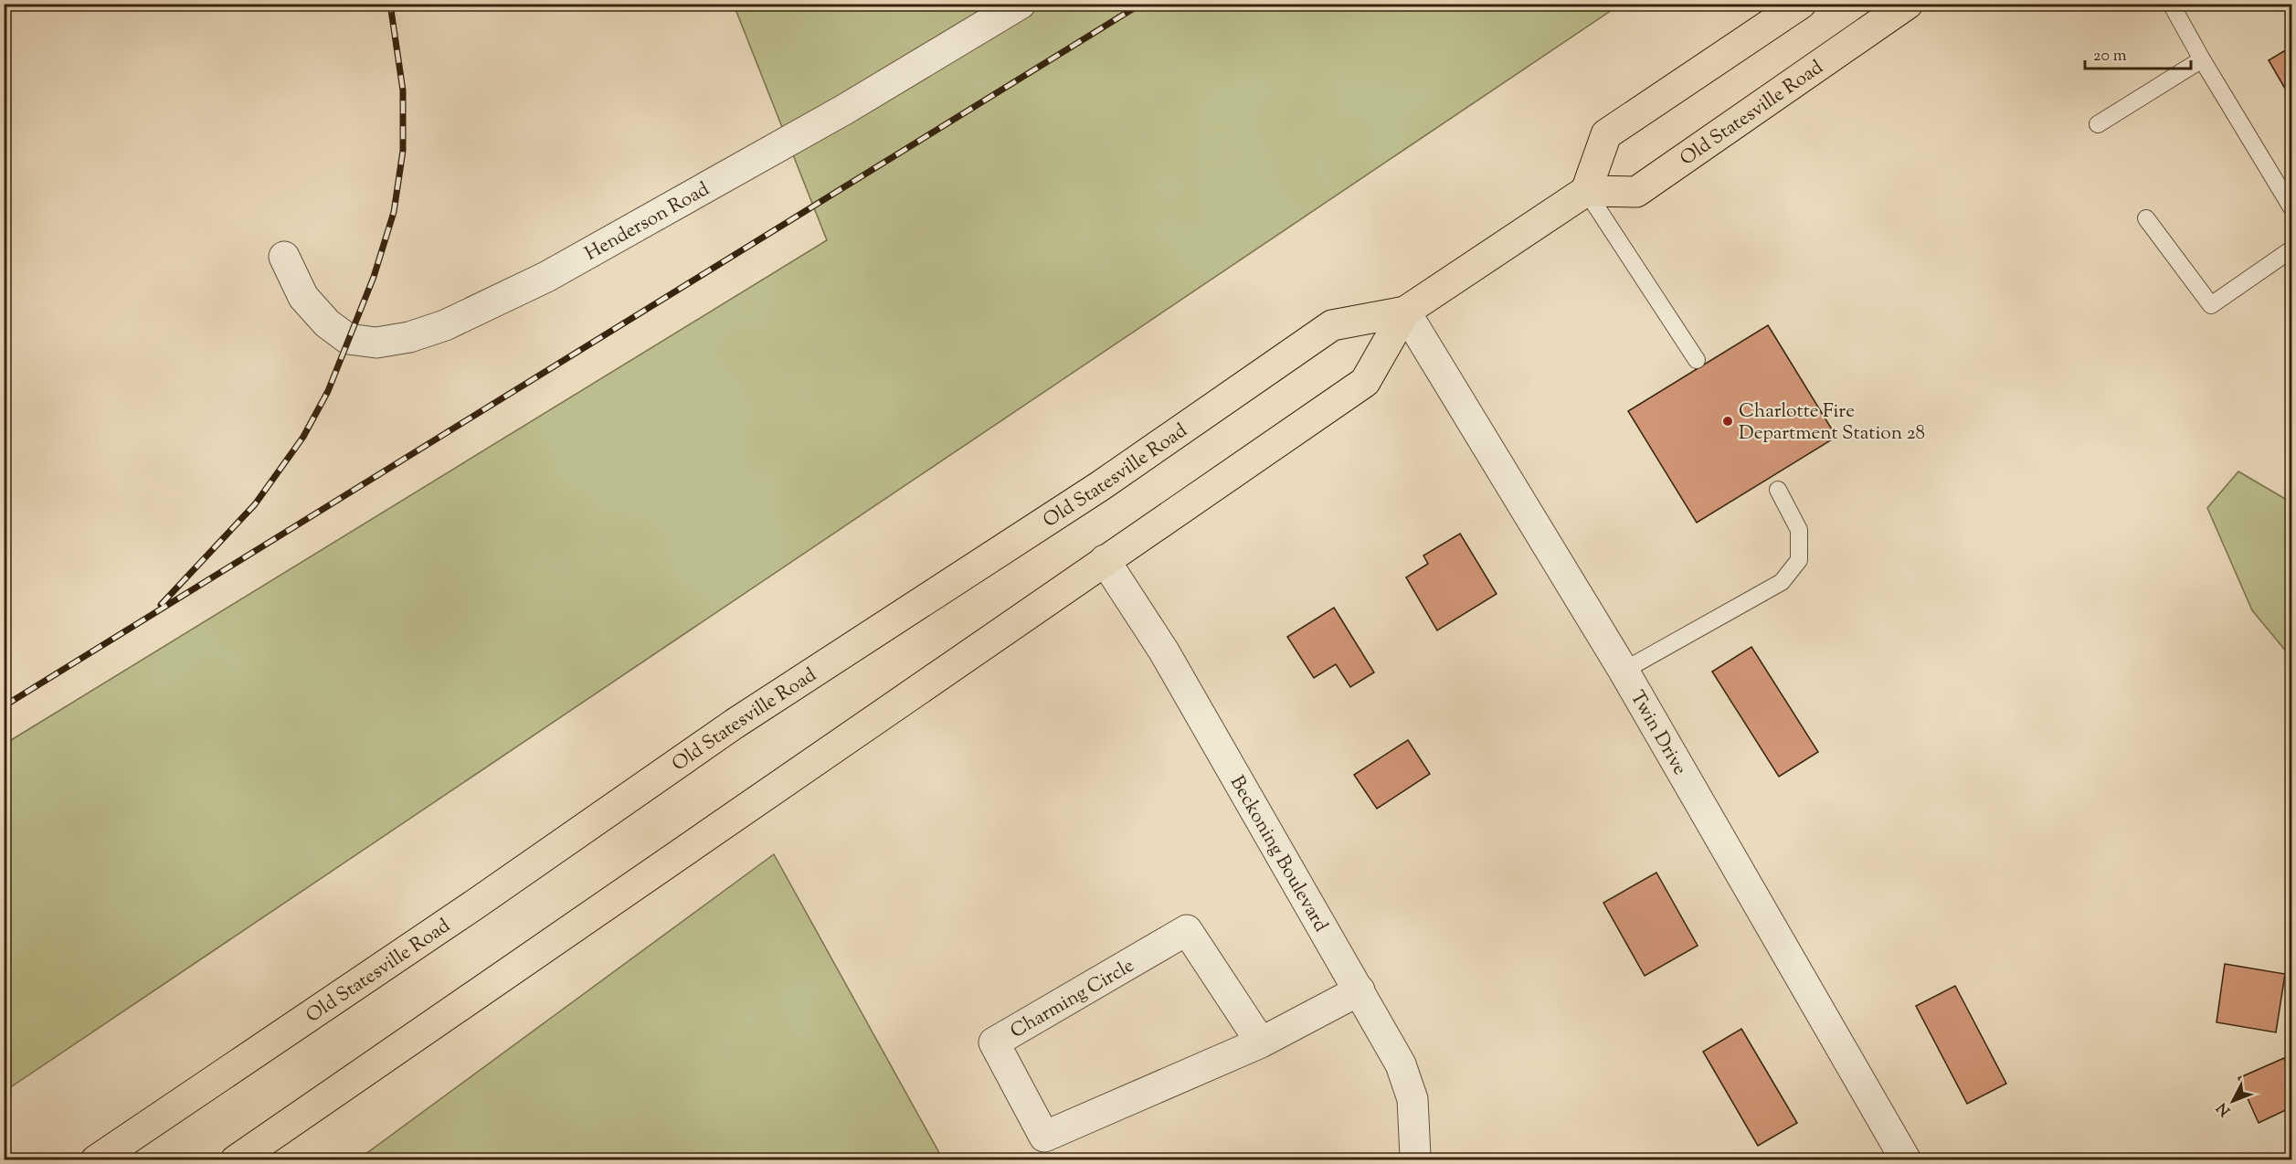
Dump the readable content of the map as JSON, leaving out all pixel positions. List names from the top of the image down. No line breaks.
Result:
{"streets":{"main road":["Old Statesville Road"],"street":["Henderson Road","Twin Drive","Beckoning Boulevard","Charming Circle"]},"crossings":[["Old Statesville Road","Twin Drive"],["Old Statesville Road","Beckoning Boulevard"],["Beckoning Boulevard","Charming Circle"]],"places":["Charlotte Fire Department Station 28"],"scale_bar":"20 m","north":"bottom left"}
